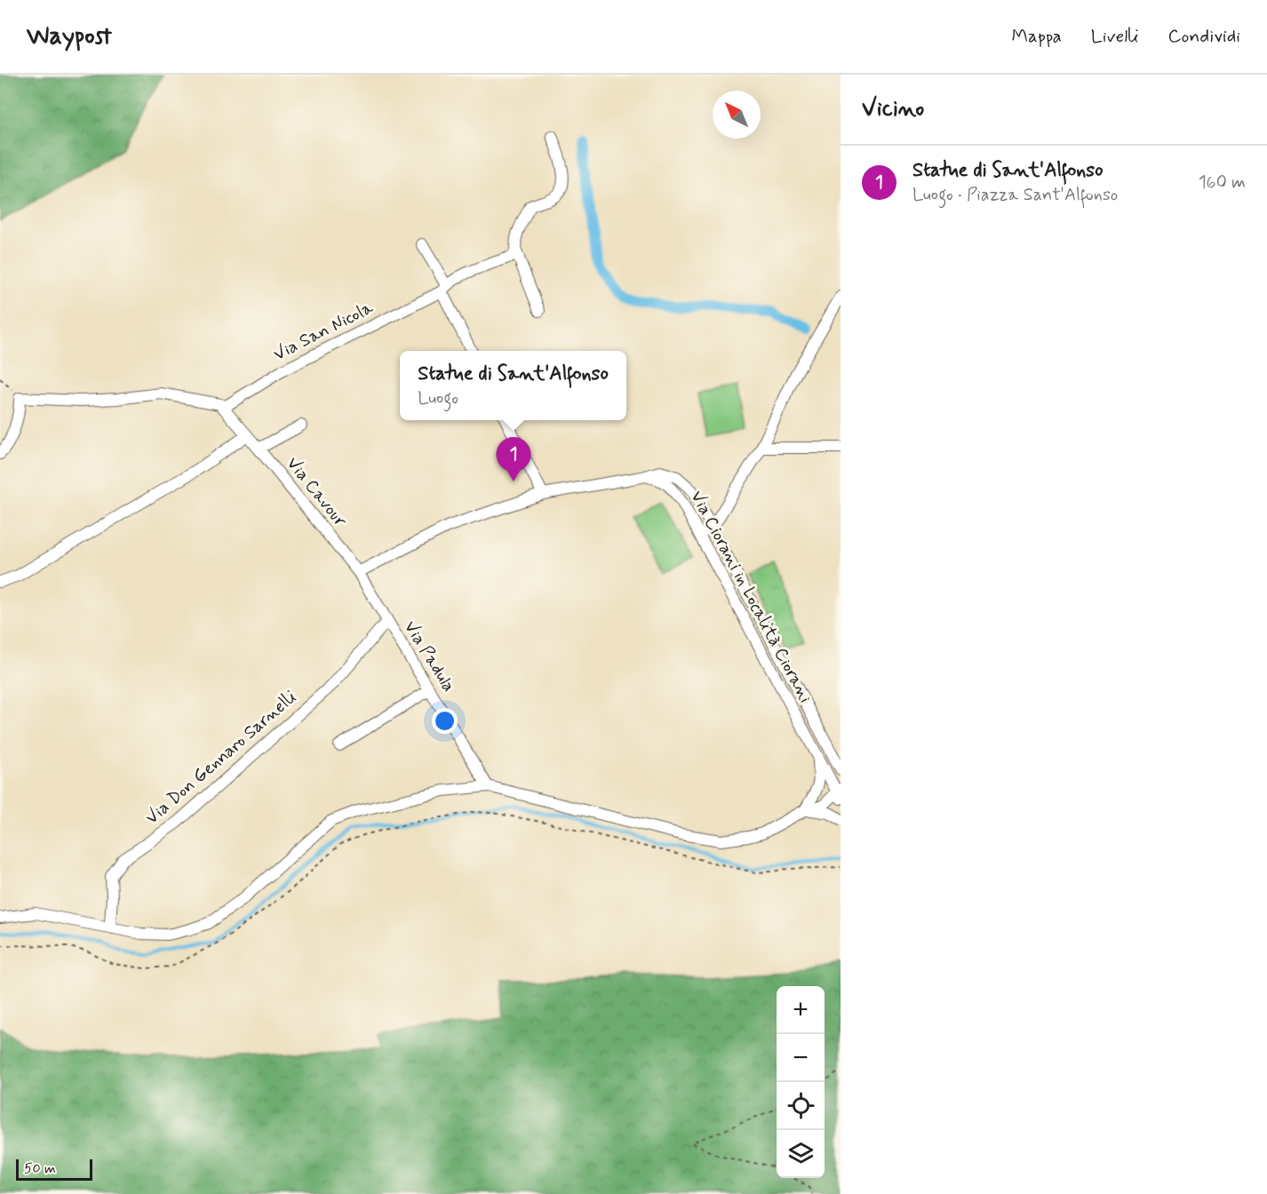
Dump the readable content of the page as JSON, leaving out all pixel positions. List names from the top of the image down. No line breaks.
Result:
{"streets":{"street":["Via San Nicola","Via Cavour","Via Ciorani in Località Ciorani","Via Padula","Via Don Gennaro Sarnelli"]},"crossings":[["Via San Nicola","Via Cavour"],["Via Cavour","Via Padula"],["Via Padula","Via Don Gennaro Sarnelli"]],"scale_bar":"50 m","north":"top left","page":{"header":"Waypost","nav":["Mappa","Livelli","Condividi"],"heading":"Vicino","list":[{"mark":"1","name":"Statue di Sant'Alfonso","note":"Luogo · Piazza Sant'Alfonso","value":"160 m"}],"popup":["Statue di Sant'Alfonso","Luogo"],"pins":"1","map_buttons":["+","−"],"scale":"50 m"}}
